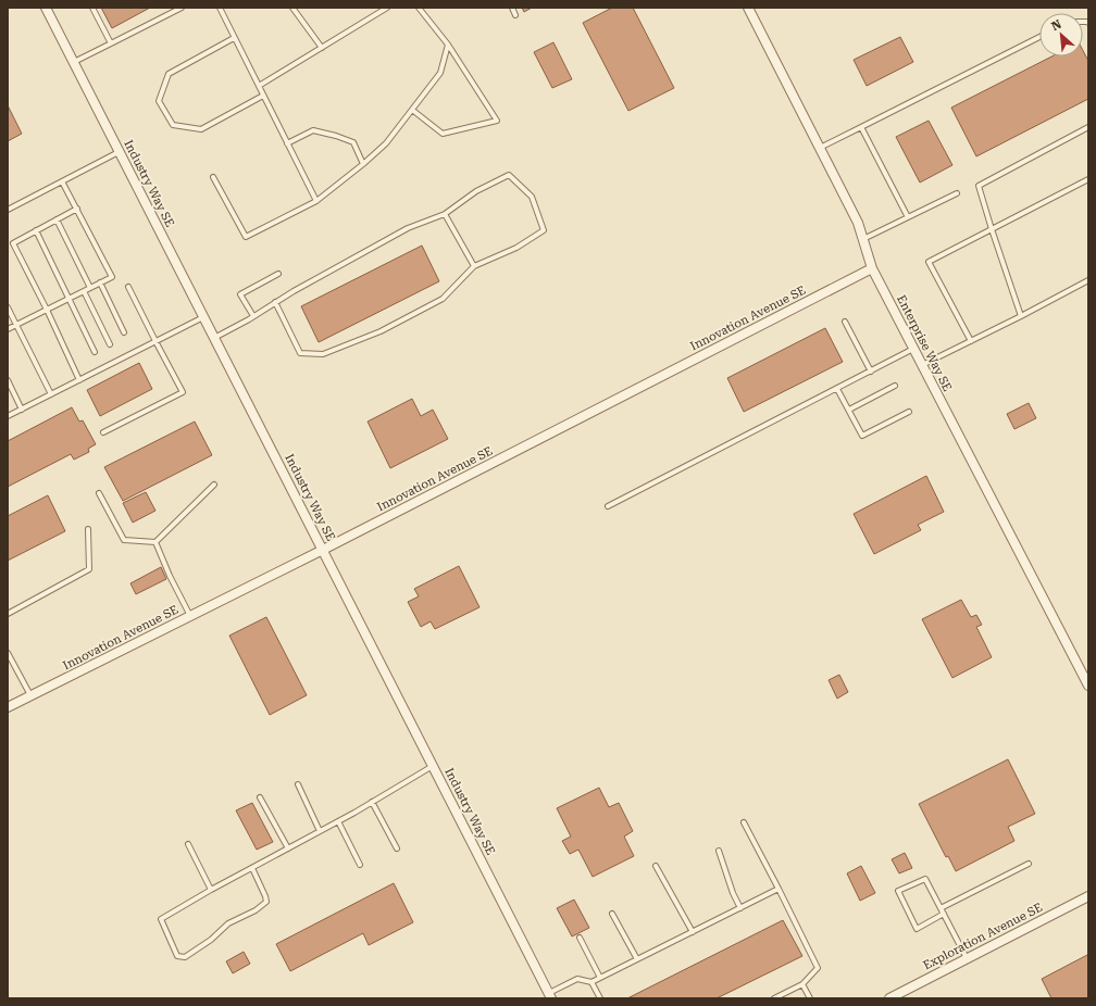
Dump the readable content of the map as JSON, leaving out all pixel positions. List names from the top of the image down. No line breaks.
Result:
{"streets":{"street":["Industry Way SE","Innovation Avenue SE","Enterprise Way SE","Exploration Avenue SE"]},"crossings":[["Industry Way SE","Innovation Avenue SE"],["Innovation Avenue SE","Enterprise Way SE"]],"north":"top left"}
